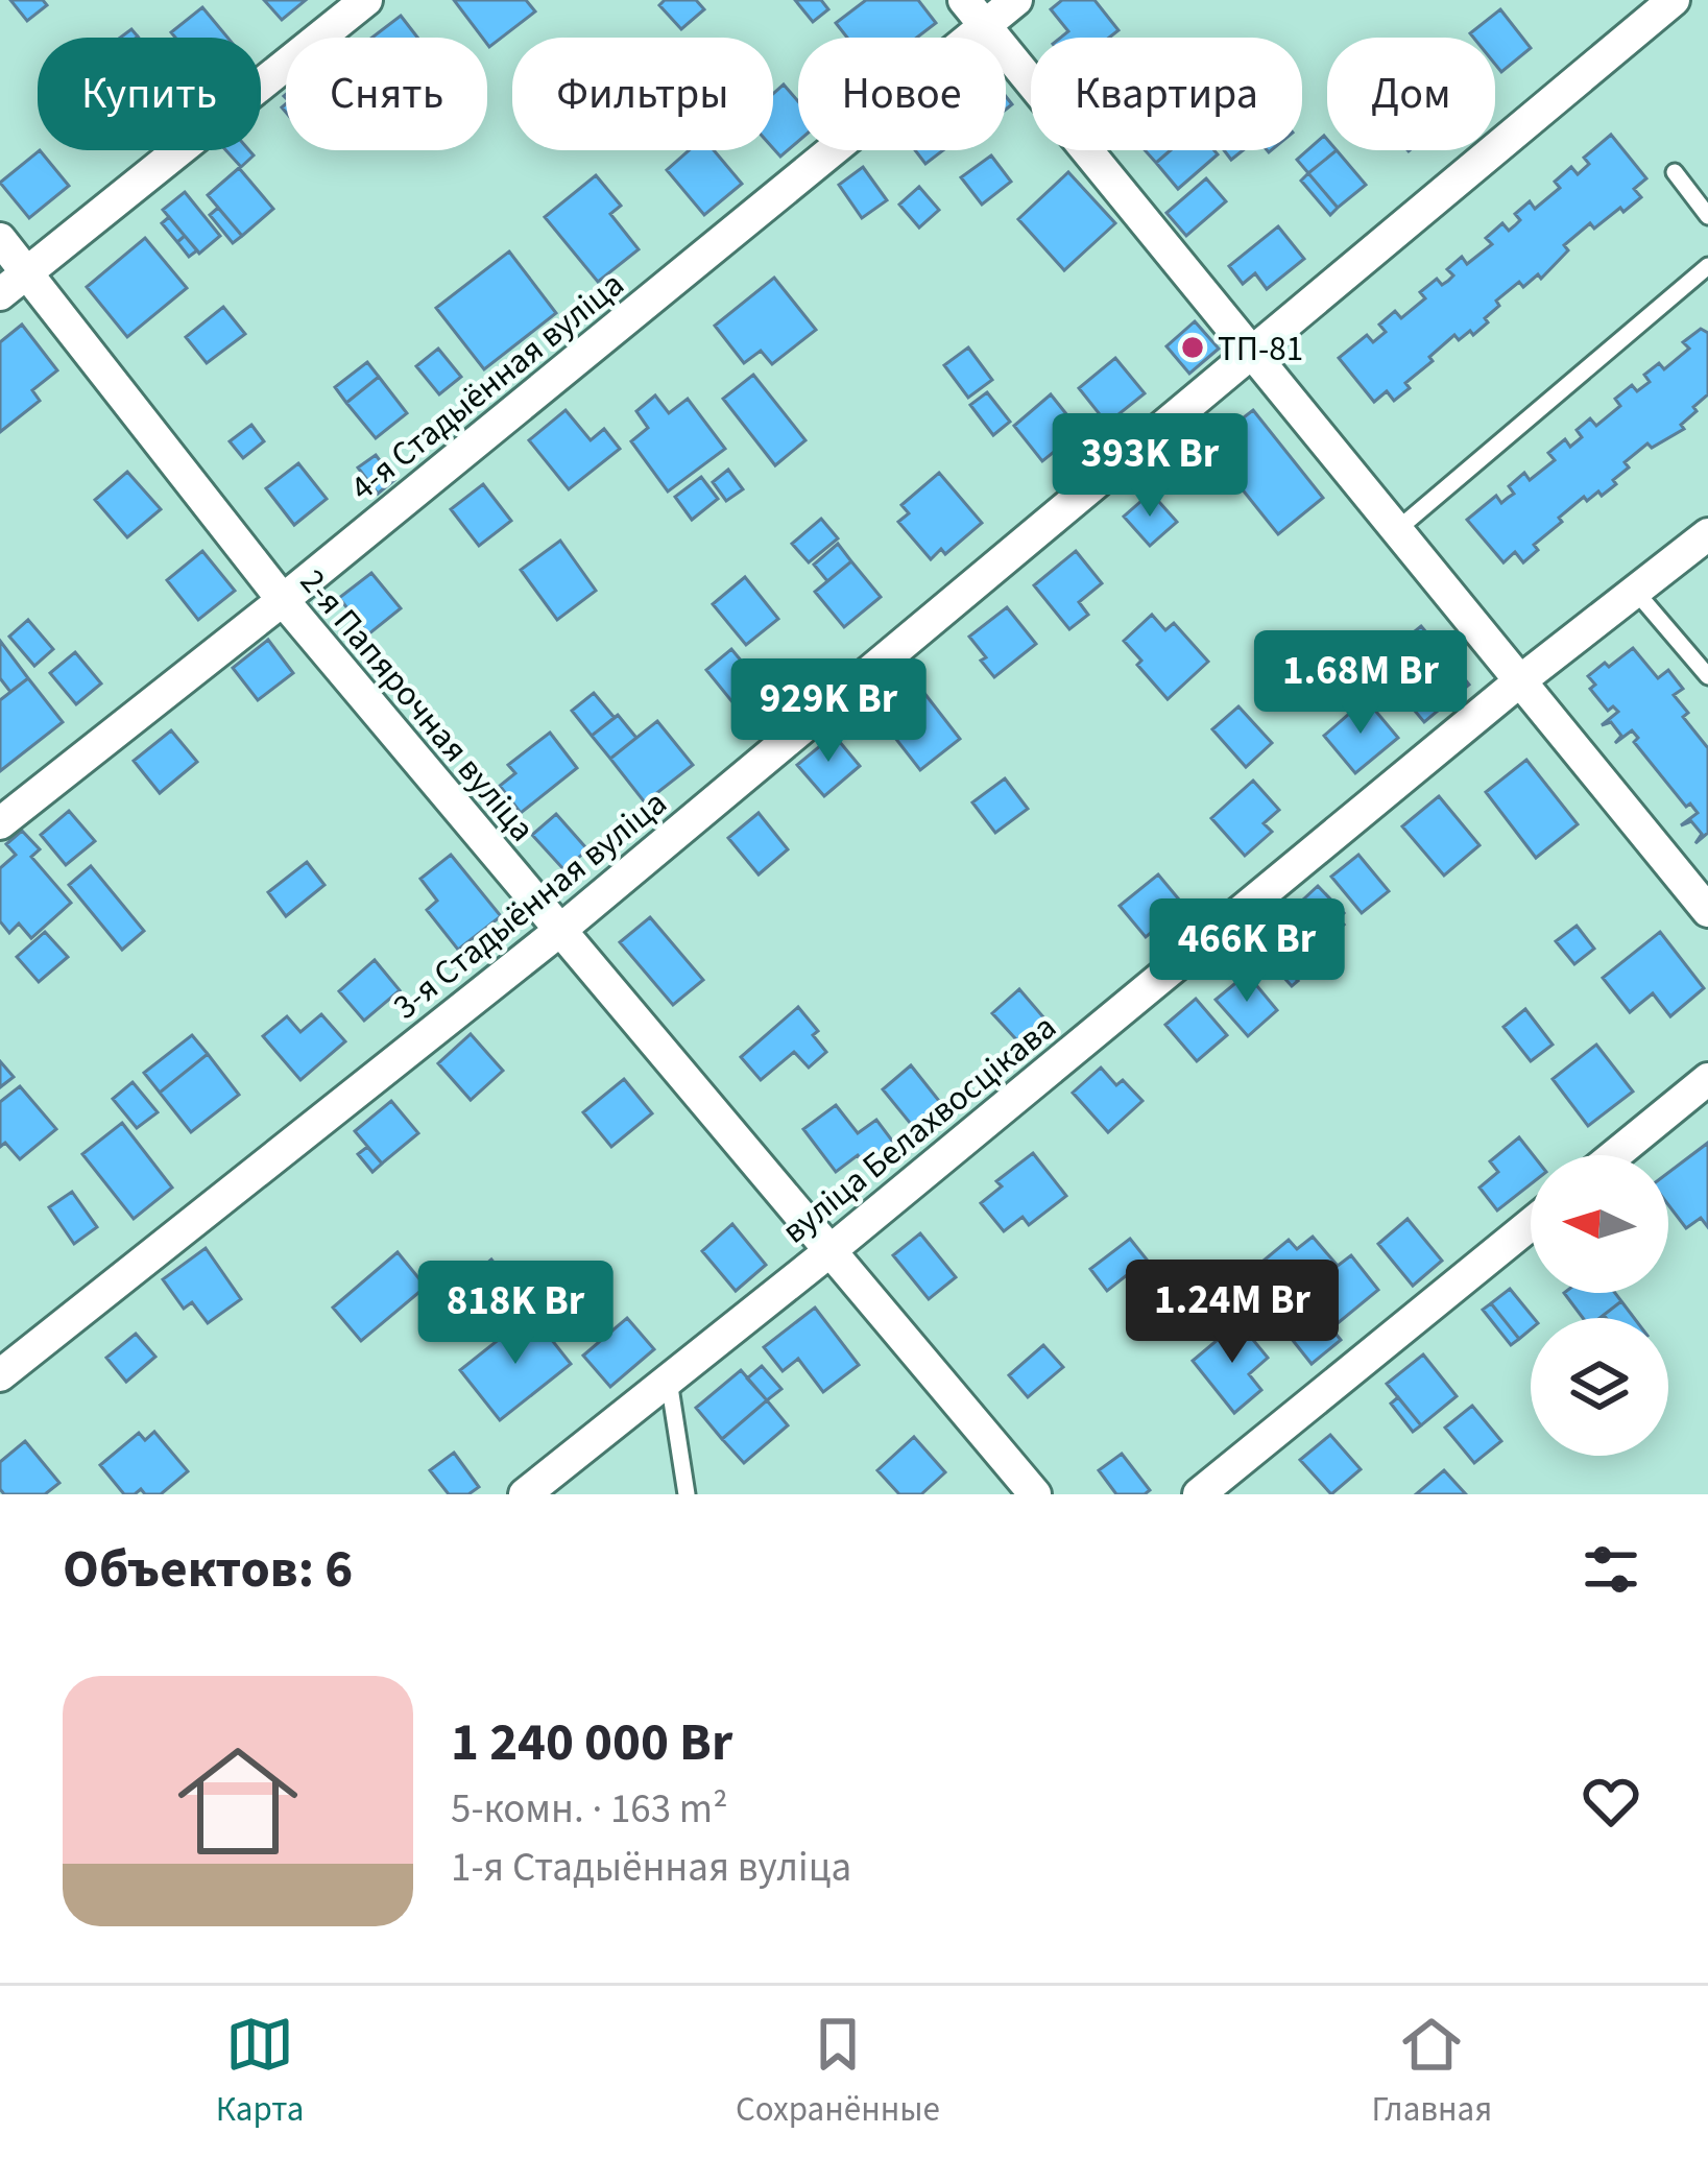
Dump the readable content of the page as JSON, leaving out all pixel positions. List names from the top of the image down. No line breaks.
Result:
{"streets":{"street":["4-я Стадыённая вуліца","2-я Папярочная вуліца","3-я Стадыённая вуліца","вуліца Белахвосцікава"]},"crossings":[["4-я Стадыённая вуліца","2-я Папярочная вуліца"],["2-я Папярочная вуліца","3-я Стадыённая вуліца"],["2-я Папярочная вуліца","вуліца Белахвосцікава"]],"places":["ТП-81"],"north":"left","page":{"chip":["Купить","Снять","Фильтры","Новое","Квартира","Дом"],"price":["393K Br","1.68M Br","929K Br","466K Br","1.24M Br","818K Br"],"heading":"Объектов: 6","list":[{"name":"1 240 000 Br","note":"5-комн. · 163 m² · 1-я Стадыённая вуліца"}],"tabs":["Карта","Сохранённые","Главная"]}}
